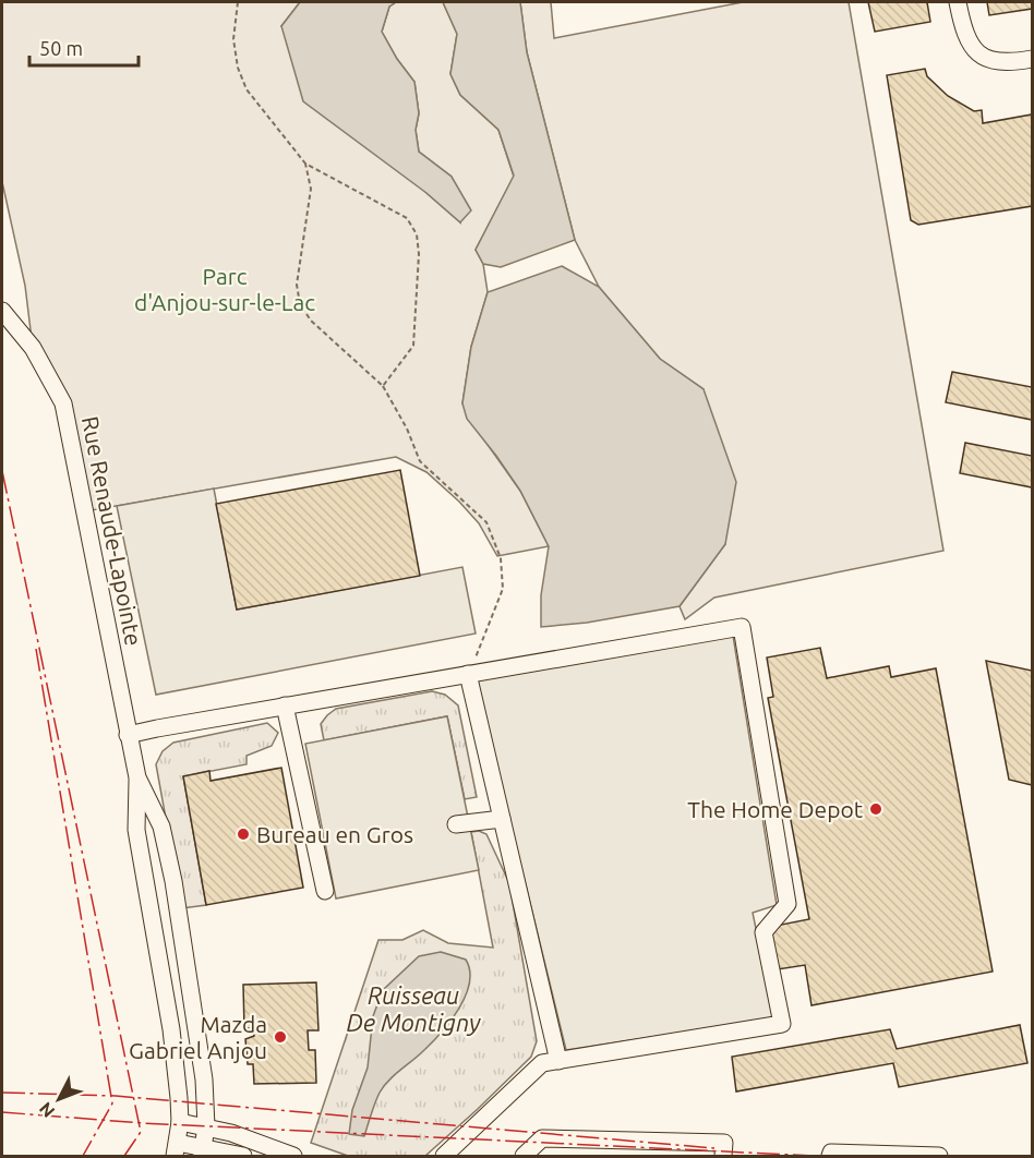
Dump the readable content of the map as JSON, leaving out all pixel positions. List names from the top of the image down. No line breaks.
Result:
{"streets":{"street":["Rue Renaude-Lapointe"]},"water":["Ruisseau De Montigny"],"parks":["Parc d'Anjou-sur-le-Lac"],"places":["The Home Depot","Bureau en Gros","Mazda Gabriel Anjou"],"scale_bar":"50 m","north":"bottom left"}
